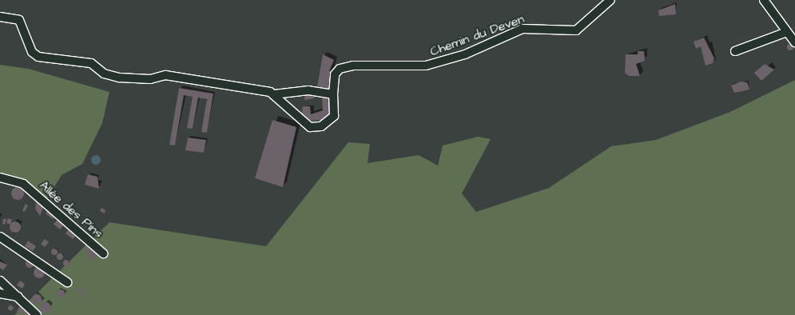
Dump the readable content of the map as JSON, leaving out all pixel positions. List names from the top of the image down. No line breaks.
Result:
{"streets":{"street":["Chemin du Deven","Allée des Pins"]}}
